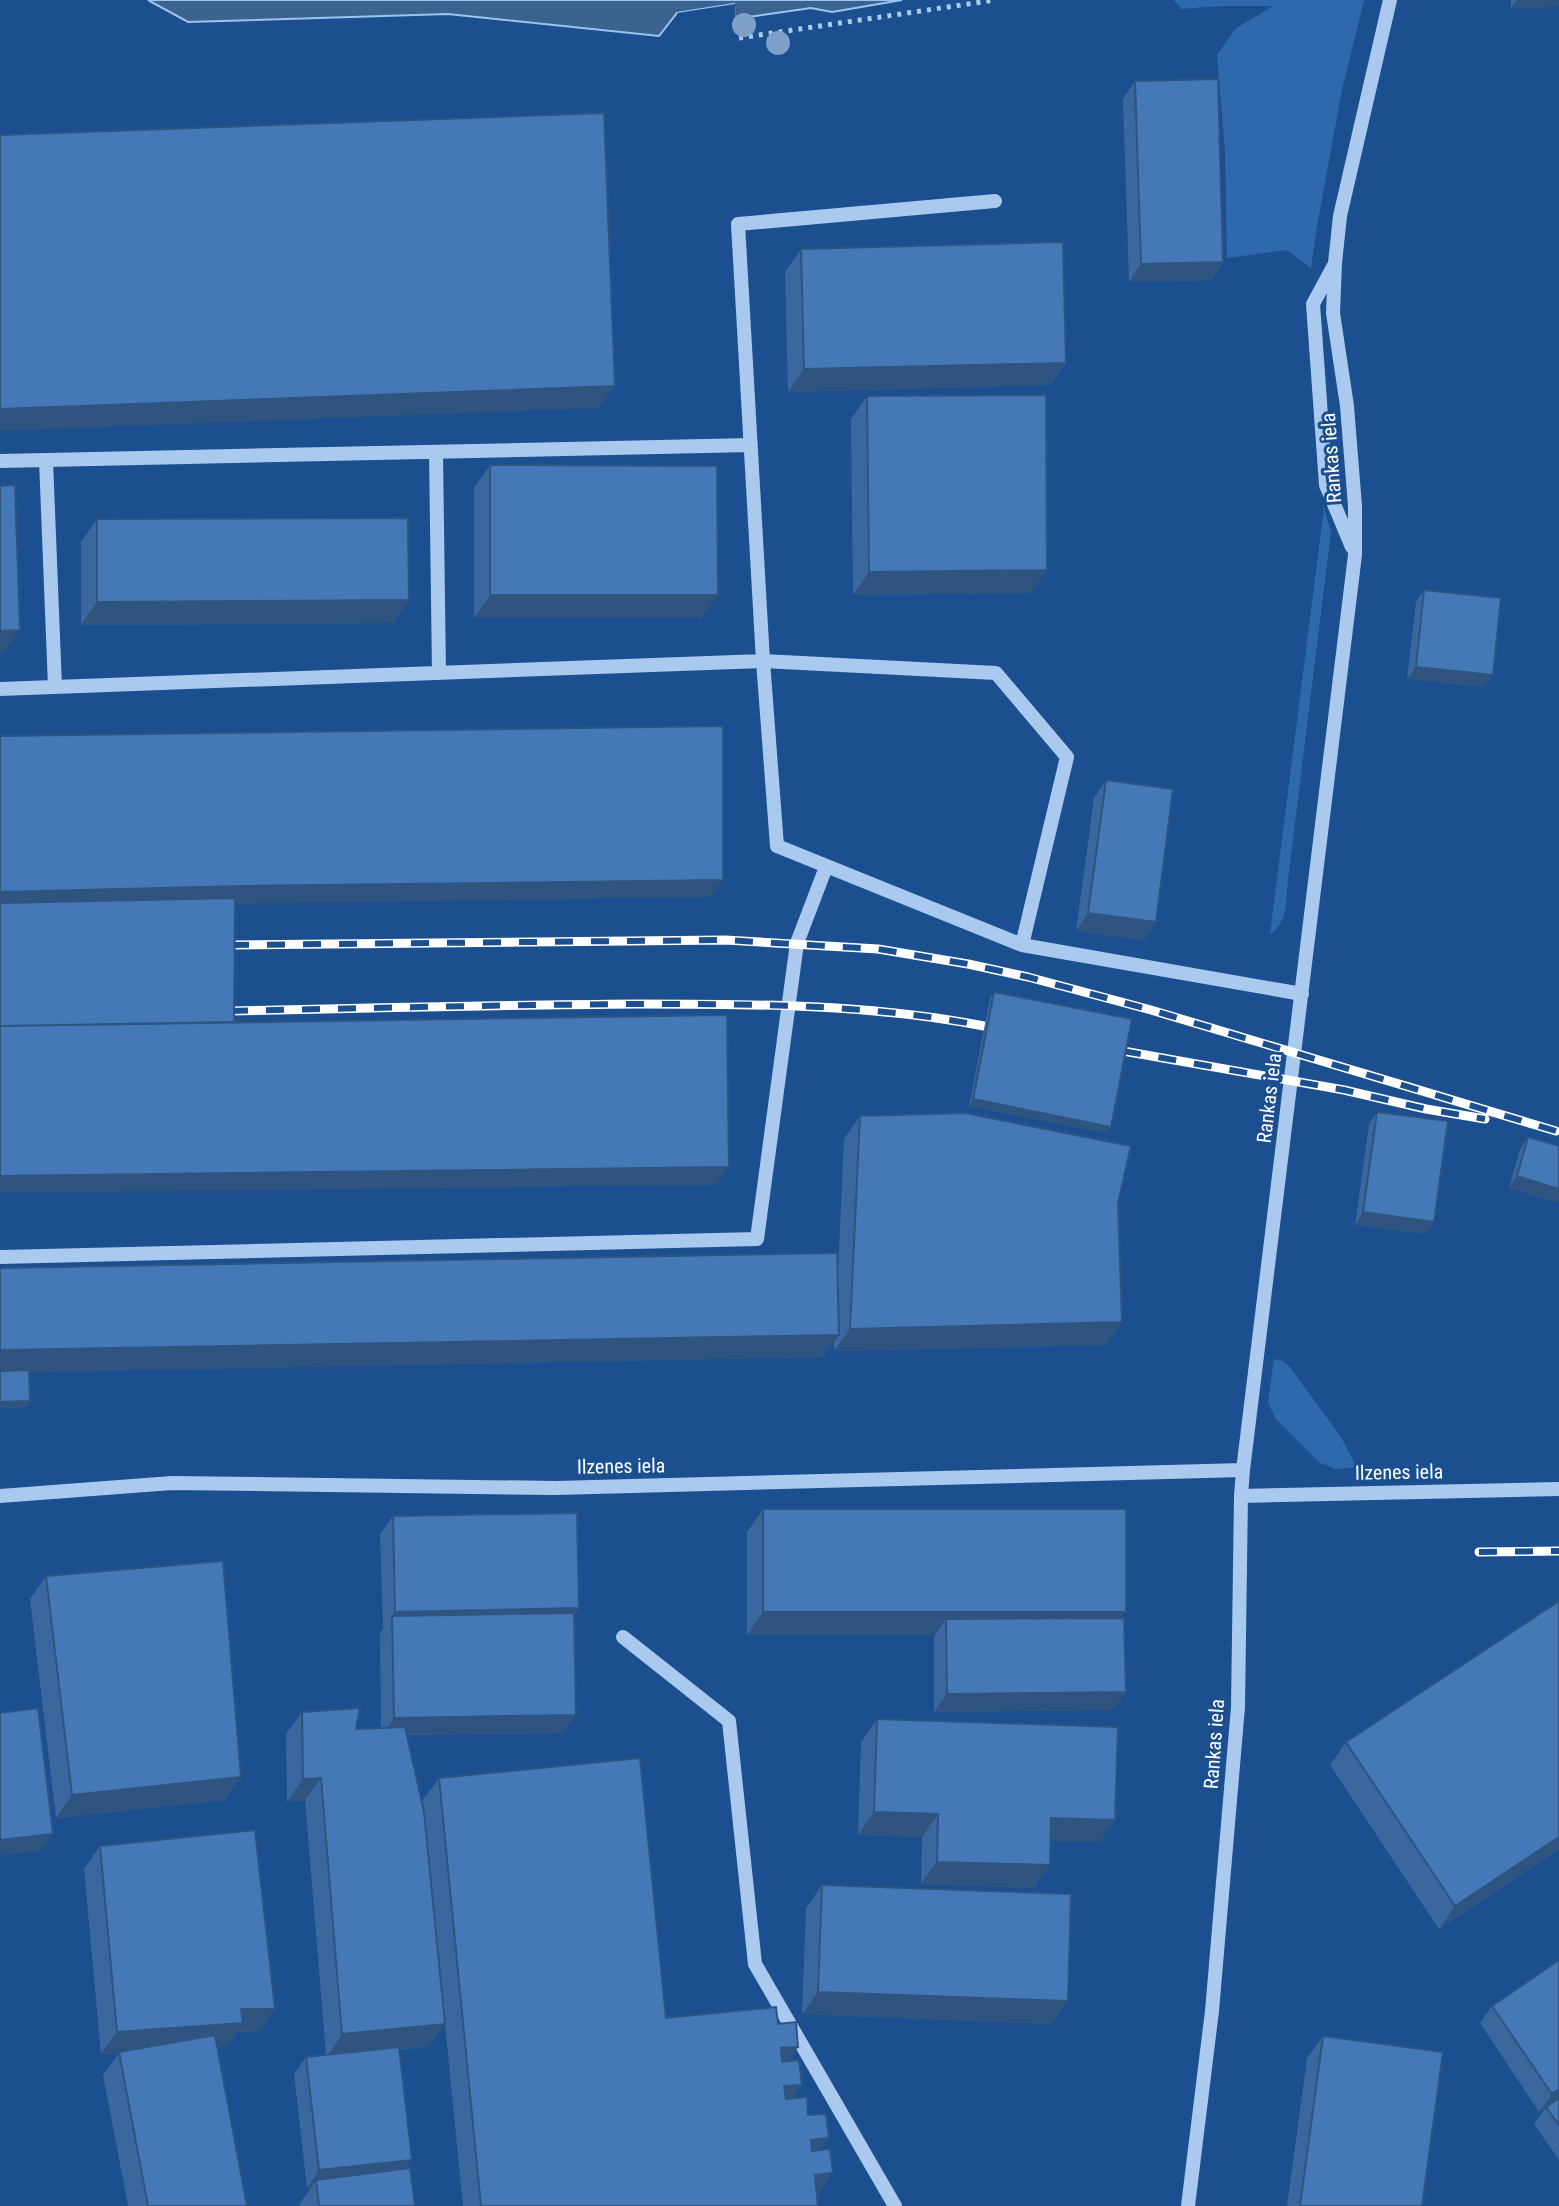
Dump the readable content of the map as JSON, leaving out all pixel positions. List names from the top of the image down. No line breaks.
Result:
{"streets":{"street":["Rankas iela","Ilzenes iela"]},"crossings":[["Rankas iela","Ilzenes iela"]]}
